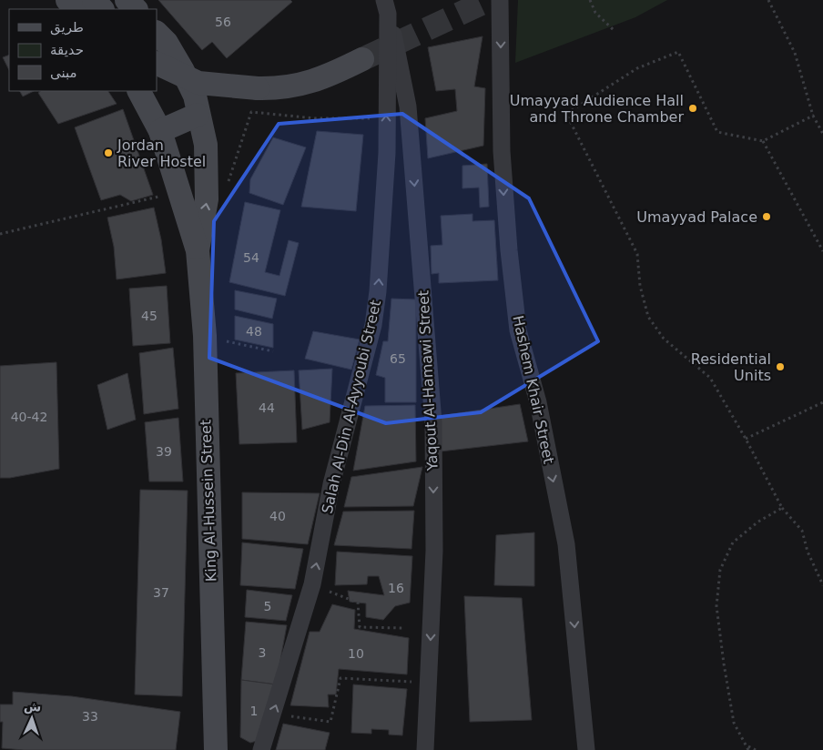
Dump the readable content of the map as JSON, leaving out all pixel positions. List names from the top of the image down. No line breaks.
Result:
{"streets":{"main road":["King Al-Hussein Street"],"street":["Yaqout Al-Hamawi Street","Hashem Khair Street","Salah Al-Din Al-Ayyoubi Street"]},"crossings":[["Yaqout Al-Hamawi Street","Salah Al-Din Al-Ayyoubi Street"]],"one_way":["Yaqout Al-Hamawi Street","Hashem Khair Street","Salah Al-Din Al-Ayyoubi Street"],"places":["Umayyad Audience Hall and Throne Chamber","Jordan River Hostel","Umayyad Palace","Residential Units"],"house_numbers":["56","54","45","48","65","44","40-42","39","40","16","37","5","3","10","1","33"],"legend":["طريق","حديقة","مبنى"],"north":"top"}
